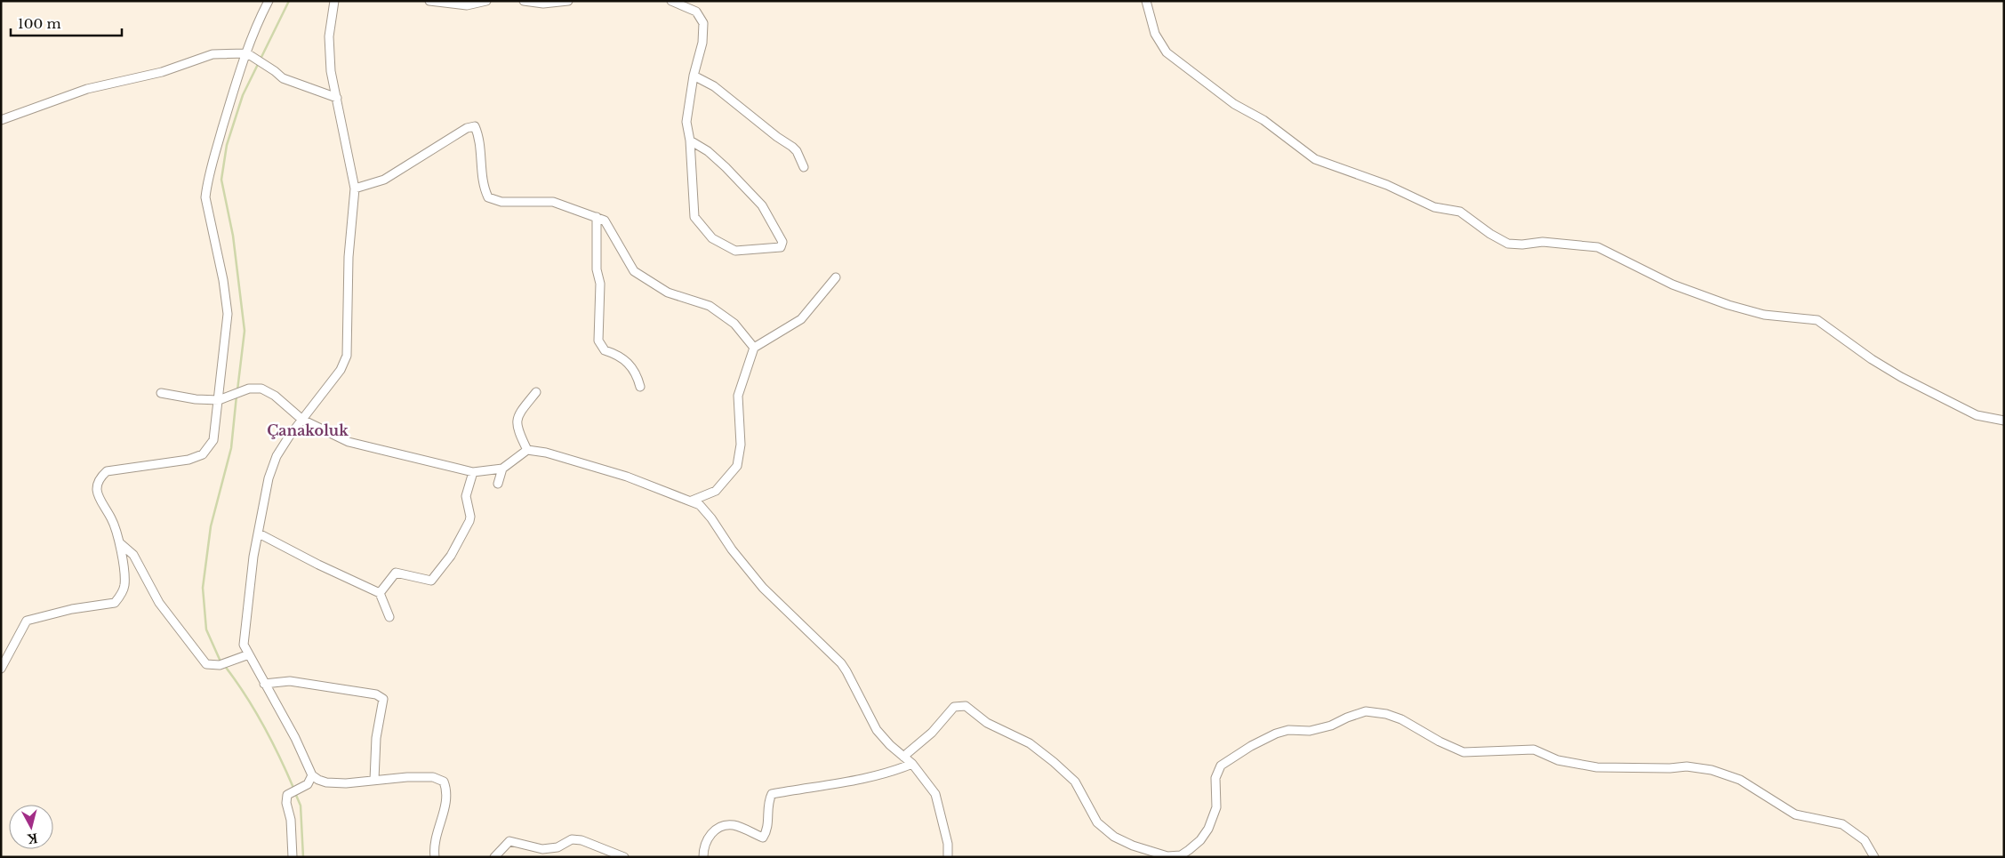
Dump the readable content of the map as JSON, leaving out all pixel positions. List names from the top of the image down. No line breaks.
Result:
{"districts":["Çanakoluk"],"scale_bar":"100 m","north":"bottom"}
